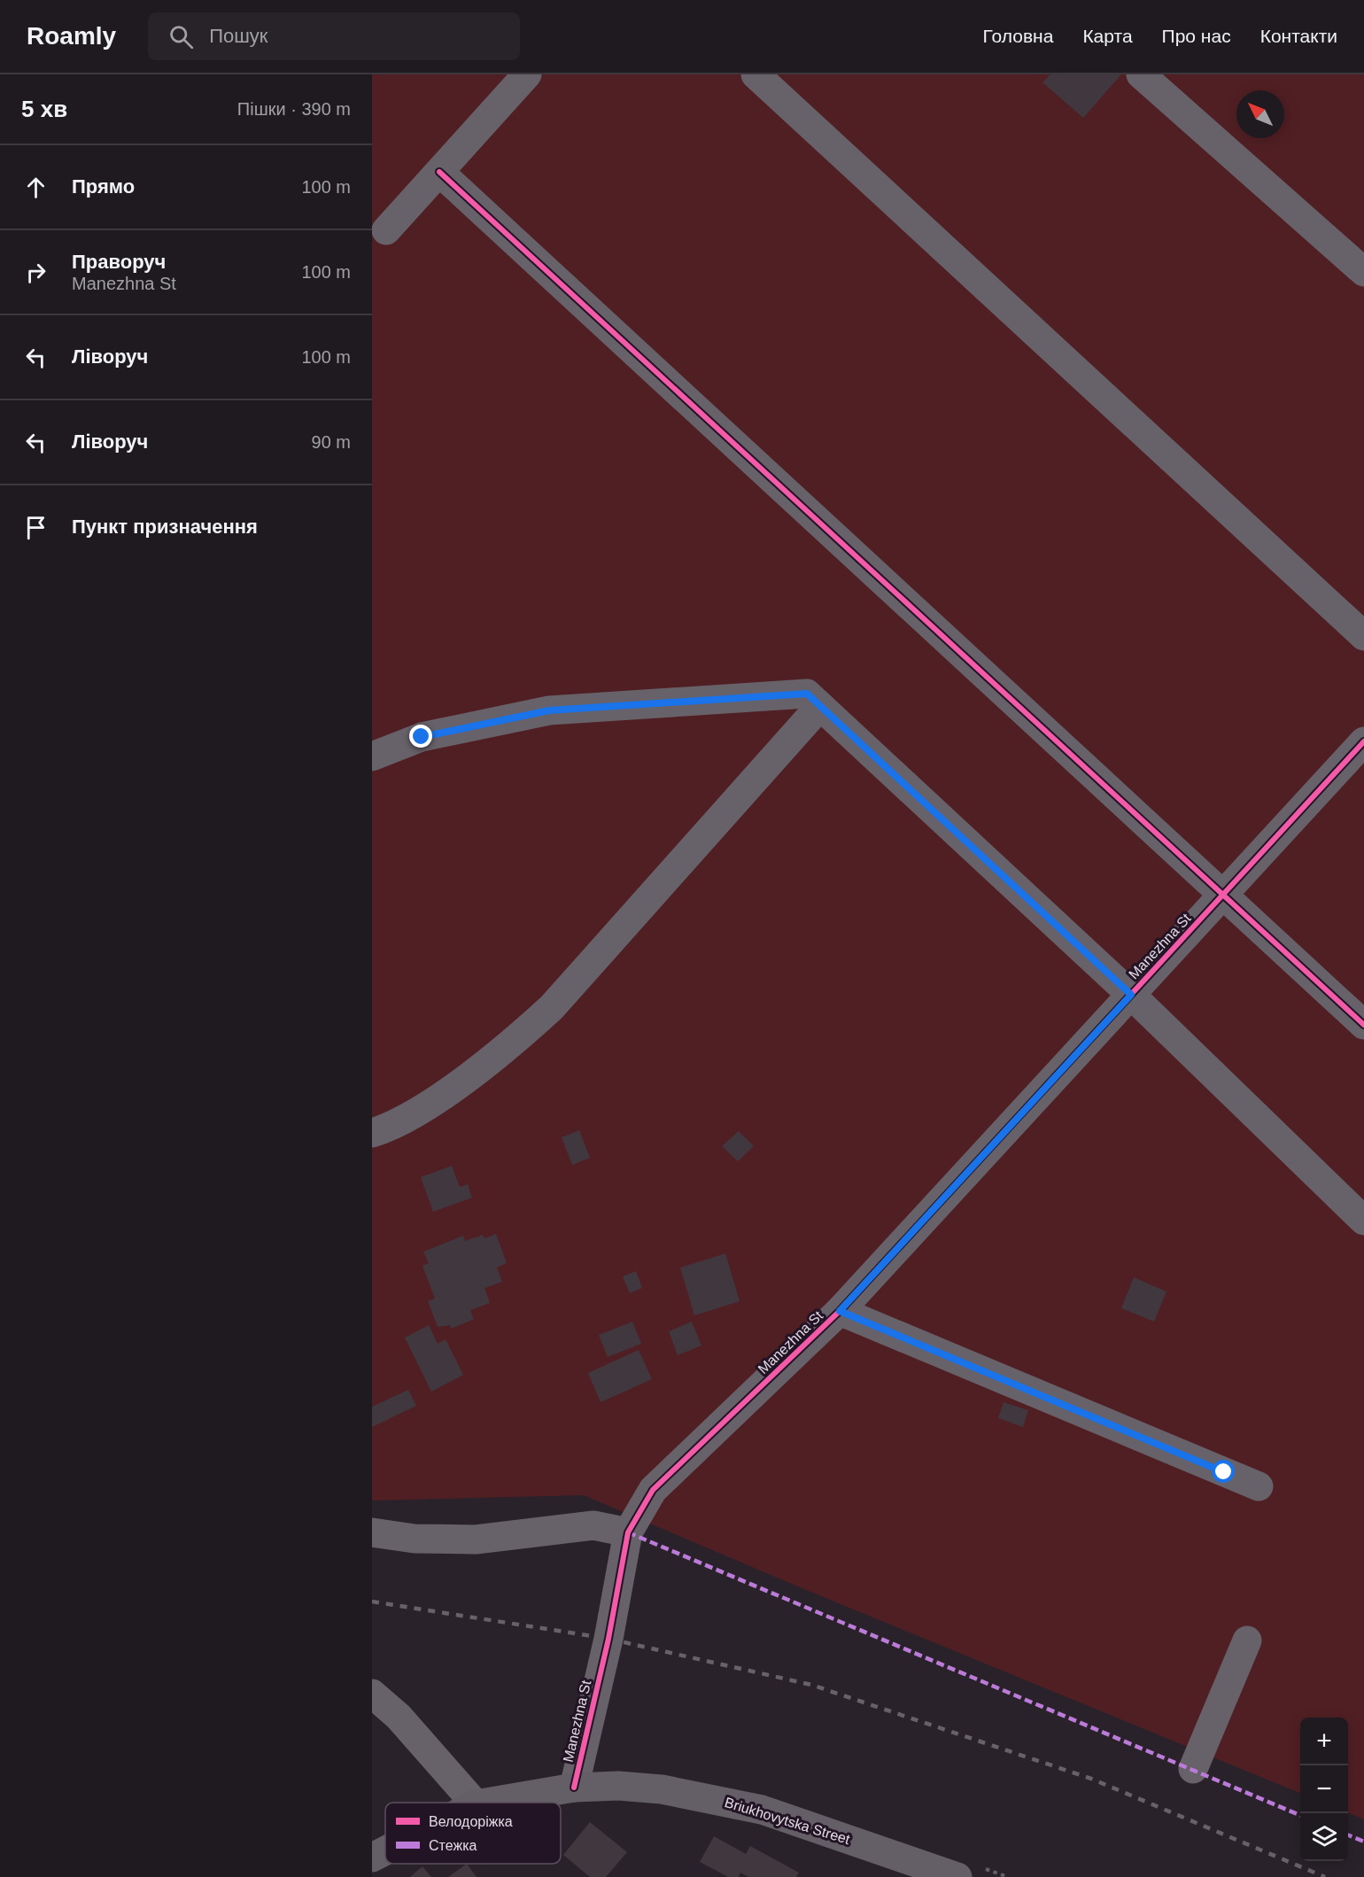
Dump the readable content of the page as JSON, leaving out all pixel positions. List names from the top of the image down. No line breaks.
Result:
{"streets":{"main road":["Briukhovytska Street"],"street":["Manezhna St"]},"crossings":[["Manezhna St","Briukhovytska Street"]],"legend":["Велодоріжка","Стежка"],"north":"top left","page":{"header":"Roamly","search":"Пошук","nav":["Головна","Карта","Про нас","Контакти"],"heading":["5 хв","Пішки · 390 m"],"list":[["Прямо","100 m"],["Праворуч","Manezhna St","100 m"],["Ліворуч","100 m"],["Ліворуч","90 m"],"Пункт призначення"],"map_buttons":["+","−"]}}
